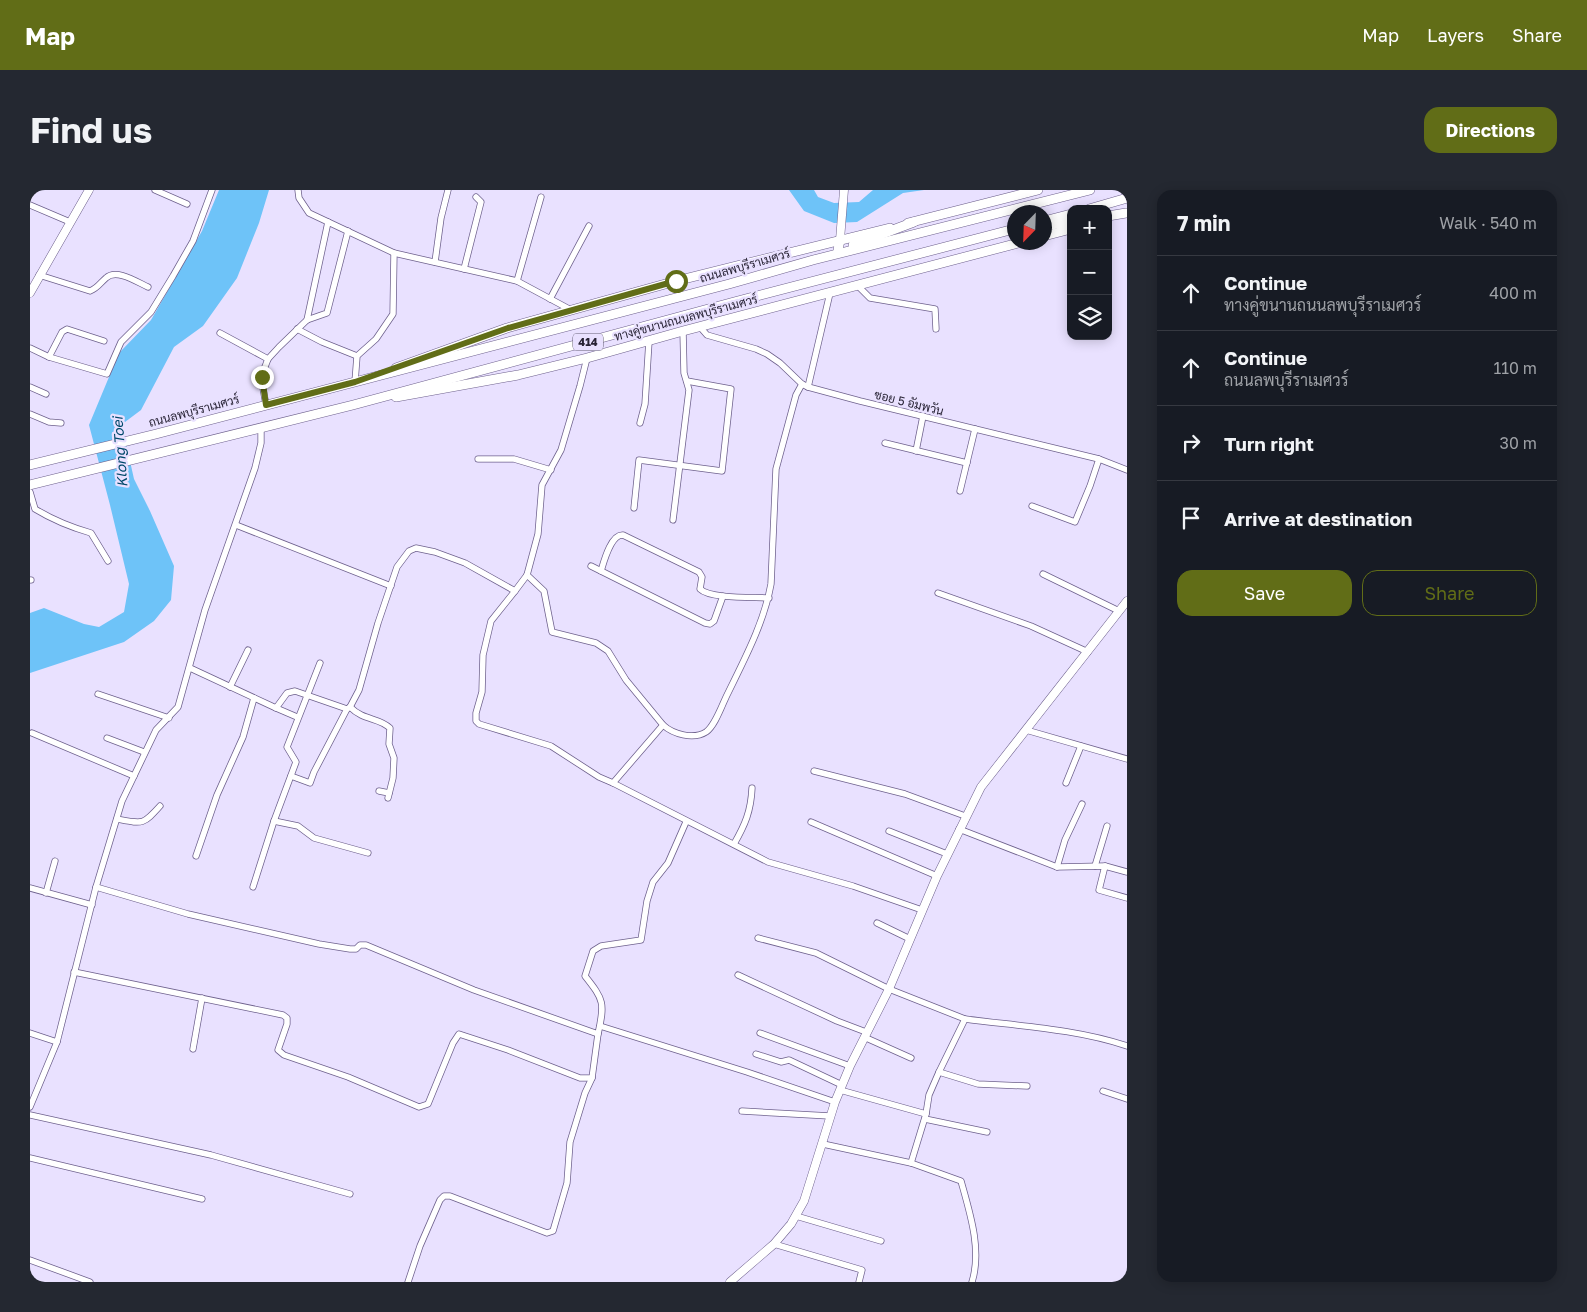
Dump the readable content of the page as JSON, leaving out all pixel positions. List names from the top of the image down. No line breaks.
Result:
{"streets":{"main road":["ถนนลพบุรีราเมศวร์","ทางคู่ขนานถนนลพบุรีราเมศวร์","414"],"street":["ซอย 5 อัมพวัน"]},"crossings":[["ถนนลพบุรีราเมศวร์","414"],["ทางคู่ขนานถนนลพบุรีราเมศวร์","414"],["ทางคู่ขนานถนนลพบุรีราเมศวร์","ซอย 5 อัมพวัน"]],"water":["Klong Toei"],"north":"bottom left","page":{"header":"Map","nav":["Map","Layers","Share"],"buttons":["Directions",["Save","Share"]],"title":"Find us","heading":["7 min","Walk · 540 m"],"map_buttons":["+","−"],"list":[["Continue","ทางคู่ขนานถนนลพบุรีราเมศวร์","400 m"],["Continue","ถนนลพบุรีราเมศวร์","110 m"],["Turn right","30 m"],"Arrive at destination"]}}
